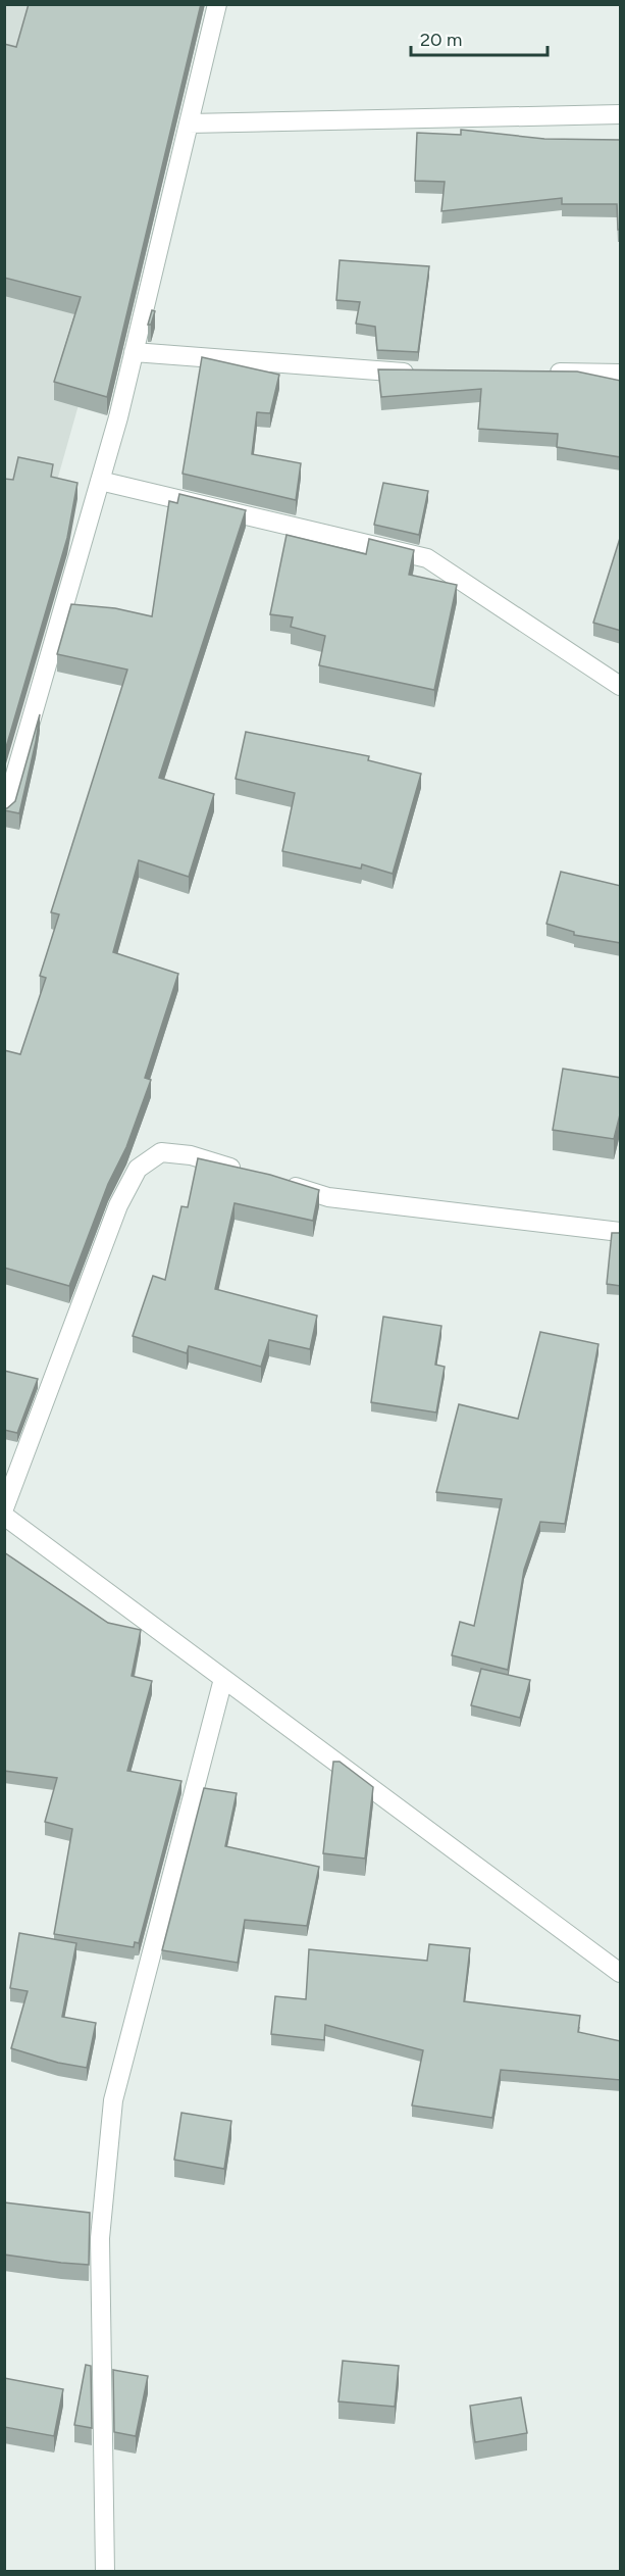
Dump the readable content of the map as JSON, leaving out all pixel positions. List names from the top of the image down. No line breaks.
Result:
{"scale_bar":"20 m"}
